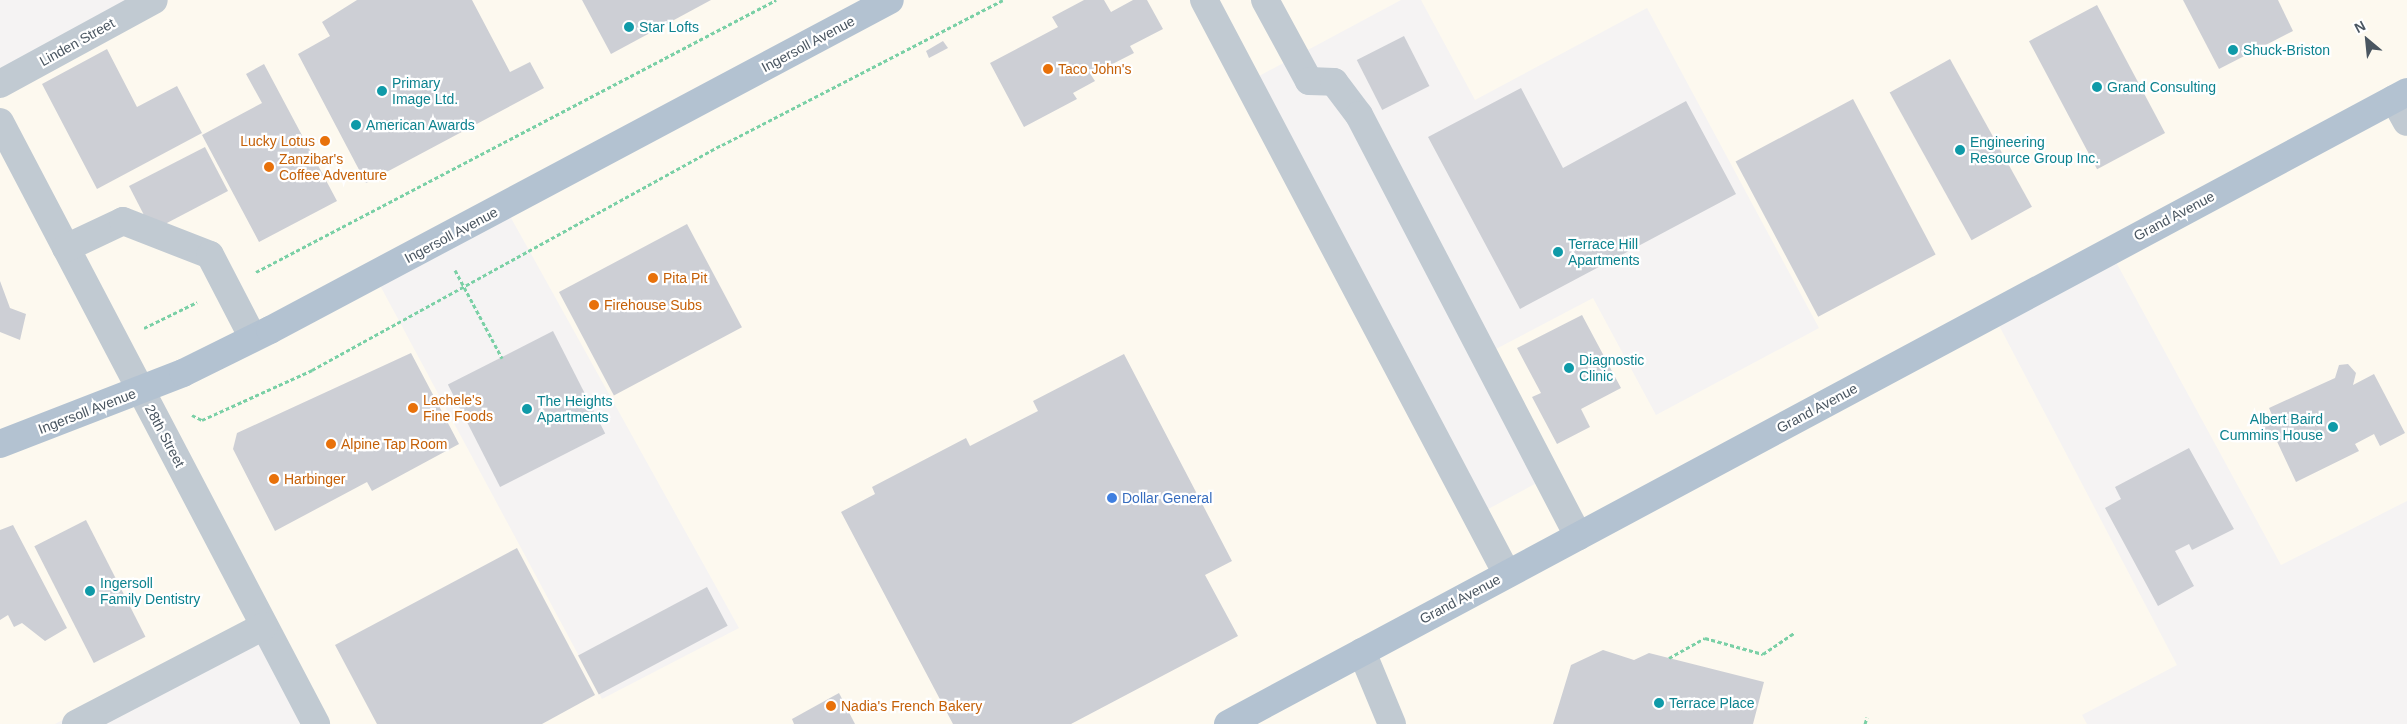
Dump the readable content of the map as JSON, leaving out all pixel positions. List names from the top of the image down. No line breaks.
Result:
{"streets":{"main road":["Ingersoll Avenue","Grand Avenue"],"street":["Linden Street","28th Street"]},"crossings":[["Ingersoll Avenue","28th Street"]],"places":["Star Lofts","Shuck-Briston","Taco John's","Grand Consulting","Primary Image Ltd.","American Awards","Lucky Lotus","Engineering Resource Group Inc.","Zanzibar's Coffee Adventure","Terrace Hill Apartments","Pita Pit","Firehouse Subs","Diagnostic Clinic","Lachele's Fine Foods","The Heights Apartments","Albert Baird Cummins House","Alpine Tap Room","Harbinger","Dollar General","Ingersoll Family Dentistry","Terrace Place","Nadia's French Bakery"],"north":"top left"}
